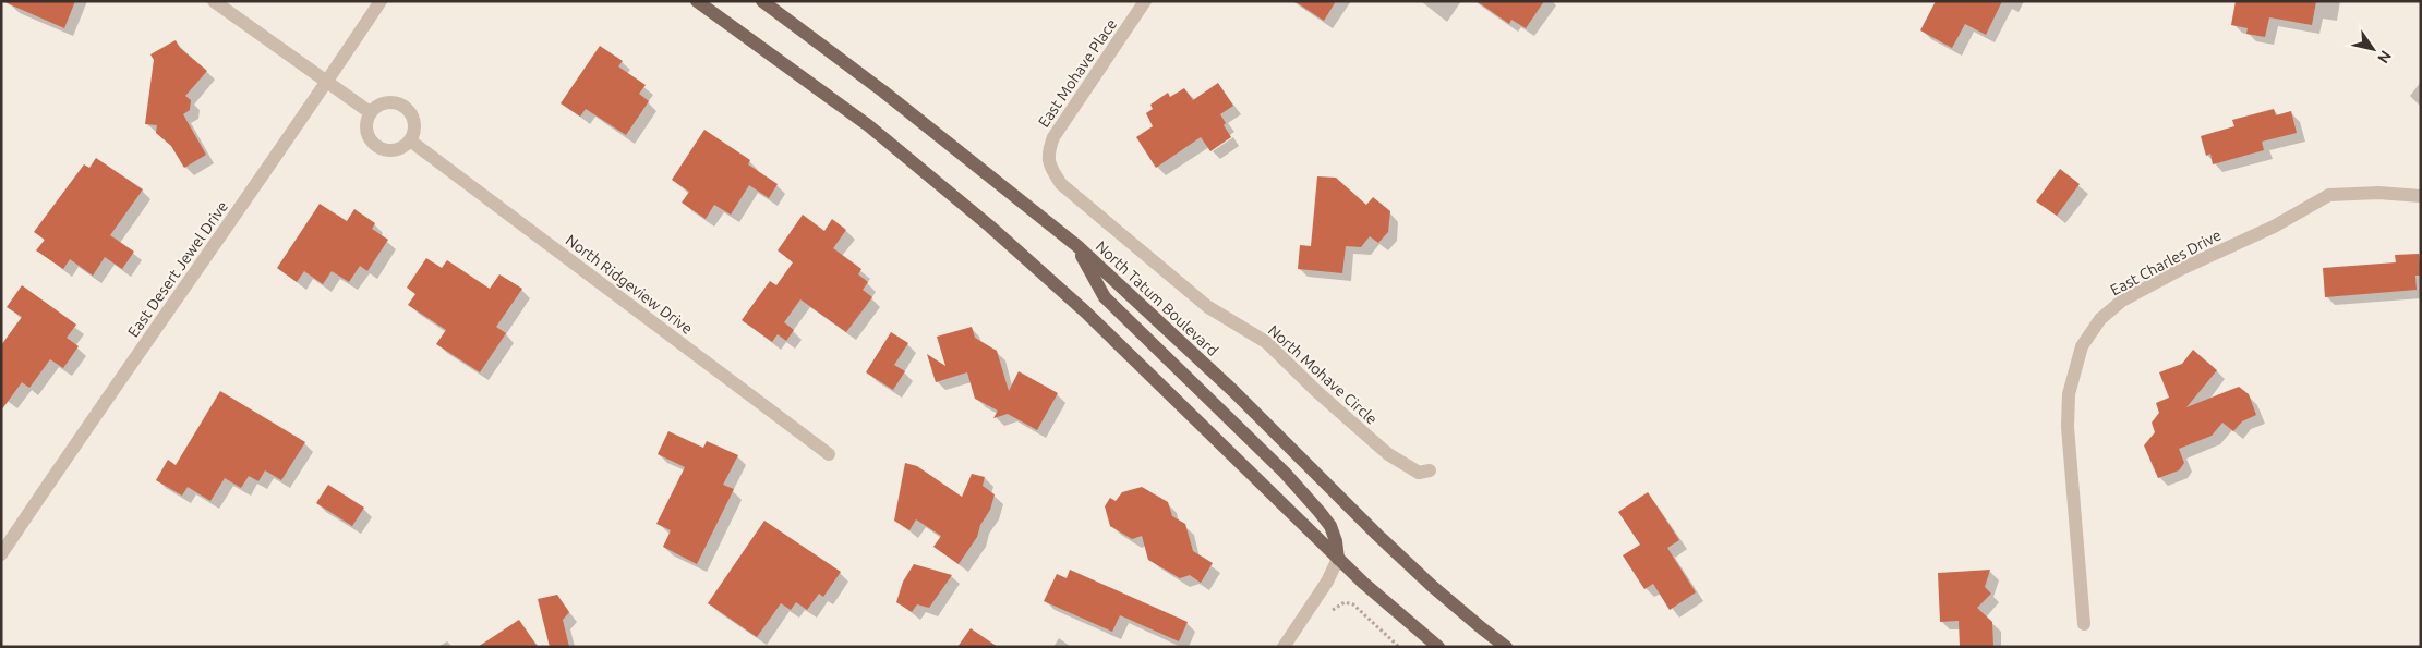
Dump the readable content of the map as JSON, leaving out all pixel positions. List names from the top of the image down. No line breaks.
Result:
{"streets":{"main road":["North Tatum Boulevard"],"street":["East Mohave Place","East Charles Drive","East Desert Jewel Drive","North Ridgeview Drive","North Mohave Circle"]},"crossings":[["East Mohave Place","North Mohave Circle"]],"north":"bottom right"}
